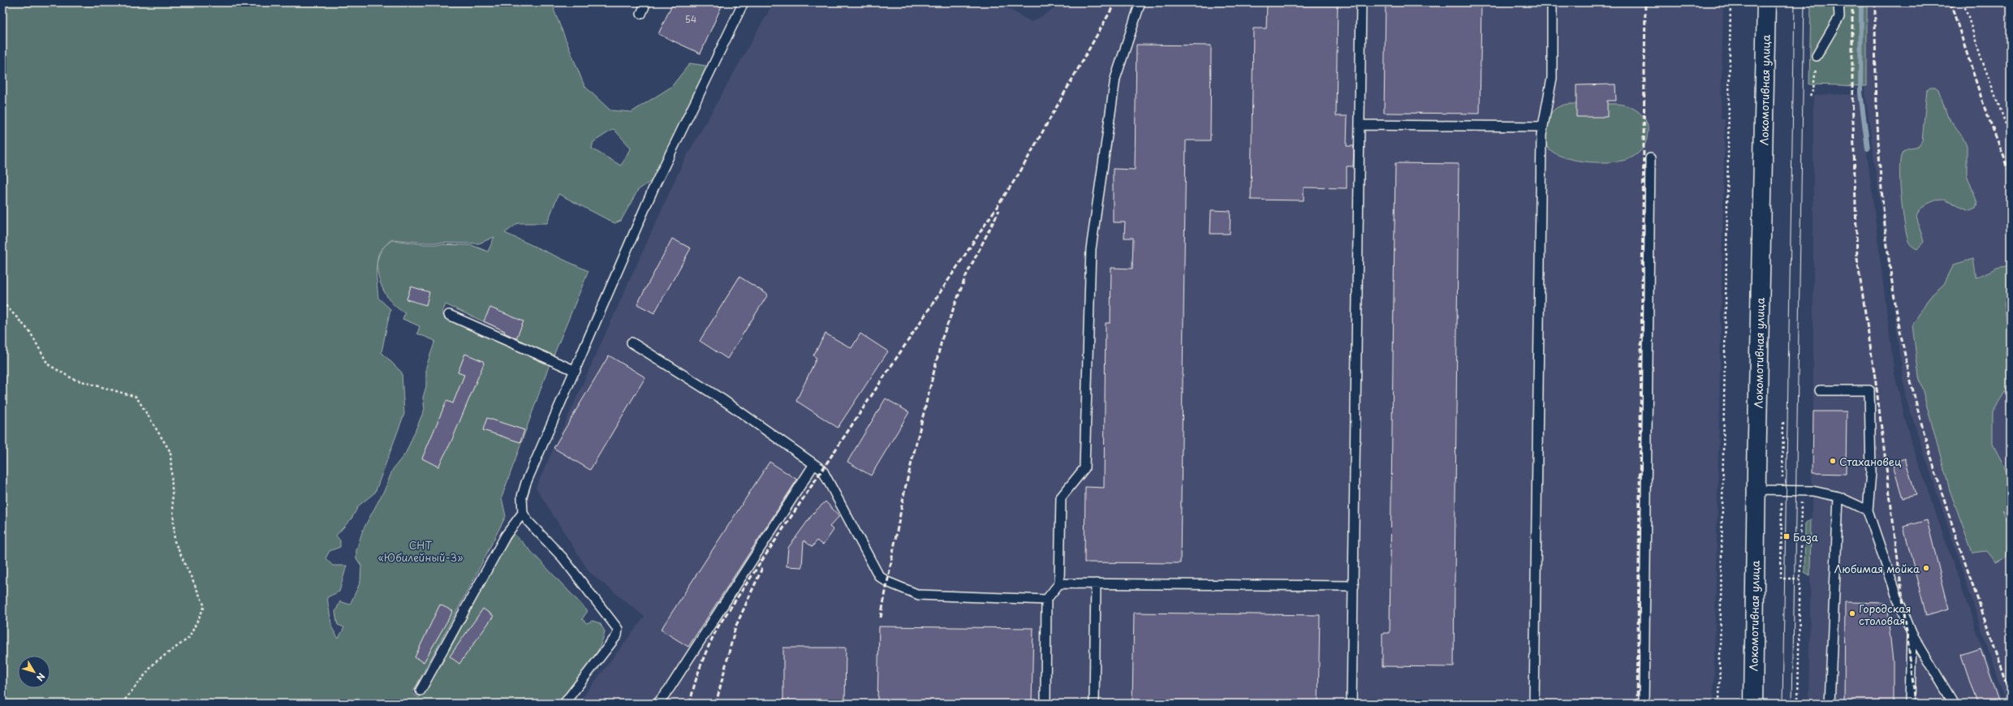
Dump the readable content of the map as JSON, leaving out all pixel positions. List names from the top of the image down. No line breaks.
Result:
{"streets":{"main road":["Локомотивная улица"]},"parks":["СНТ «Юбилейный-3»"],"places":{"other":["Стахановец","Любимая мойка","Городская столовая"],"transit":["База"]},"house_numbers":["54"],"north":"bottom right"}
